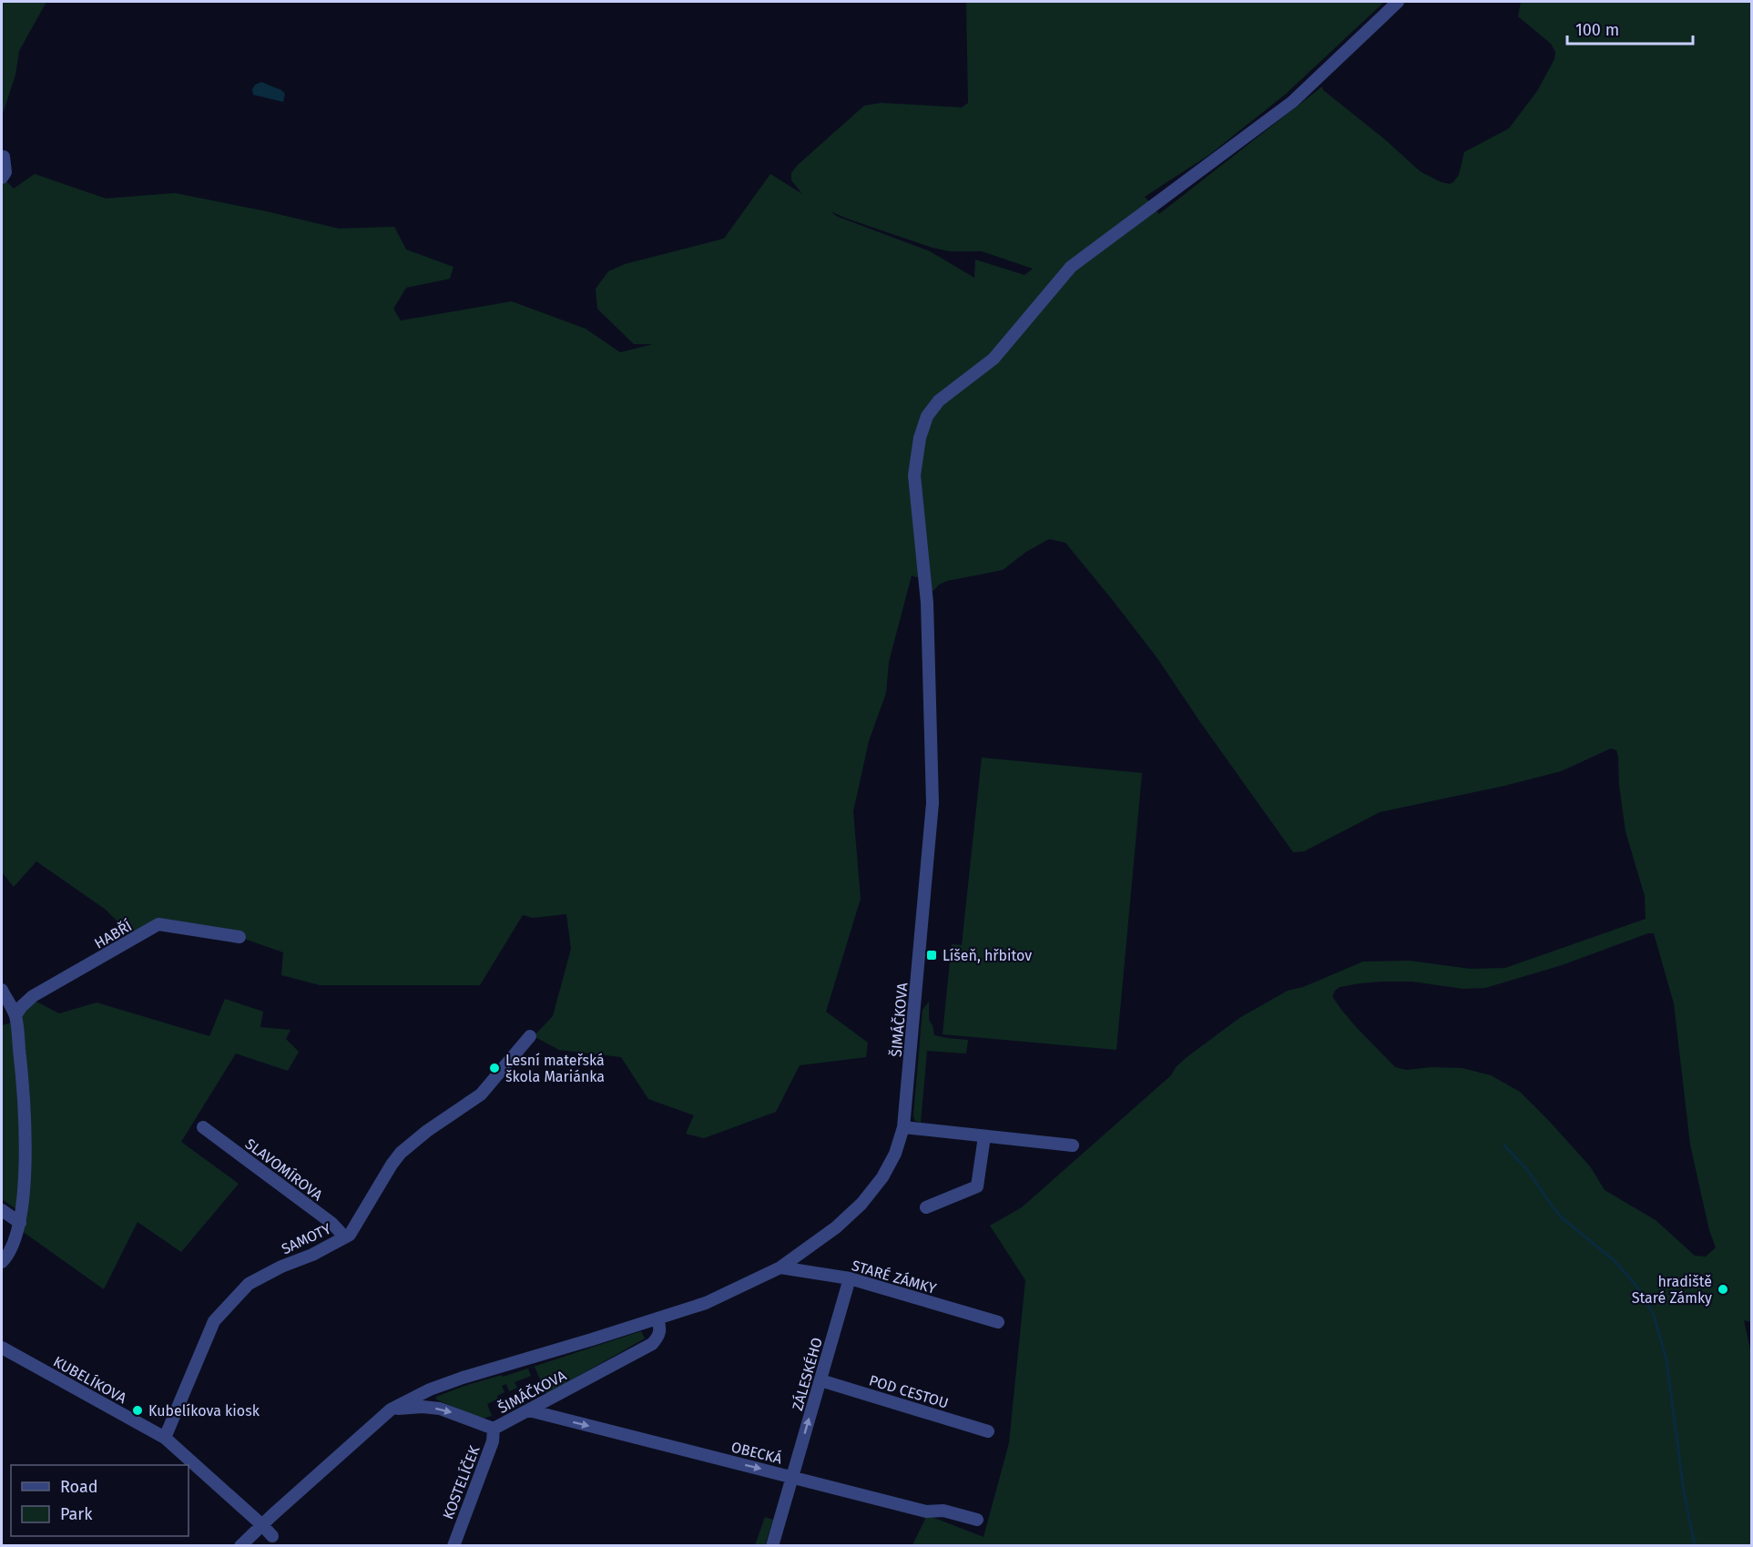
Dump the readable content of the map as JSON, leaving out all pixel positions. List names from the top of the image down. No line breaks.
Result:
{"streets":{"street":["HABŘÍ","ŠIMÁČKOVA","SLAVOMÍROVA","SAMOTY","STARÉ ZÁMKY","ZÁLESKÉHO","KUBELÍKOVA","POD CESTOU","OBECKÁ","KOSTELÍČEK"]},"crossings":[["ŠIMÁČKOVA","STARÉ ZÁMKY"],["ŠIMÁČKOVA","KUBELÍKOVA"],["ŠIMÁČKOVA","OBECKÁ"],["ŠIMÁČKOVA","KOSTELÍČEK"],["SLAVOMÍROVA","SAMOTY"],["SAMOTY","KUBELÍKOVA"],["STARÉ ZÁMKY","ZÁLESKÉHO"],["ZÁLESKÉHO","POD CESTOU"],["ZÁLESKÉHO","OBECKÁ"]],"one_way":["ZÁLESKÉHO","OBECKÁ"],"places":{"transit":["Líšeň, hřbitov"],"other":["Lesní mateřská škola Mariánka","hradiště Staré Zámky","Kubelíkova kiosk"]},"legend":["Road","Park"],"scale_bar":"100 m"}
